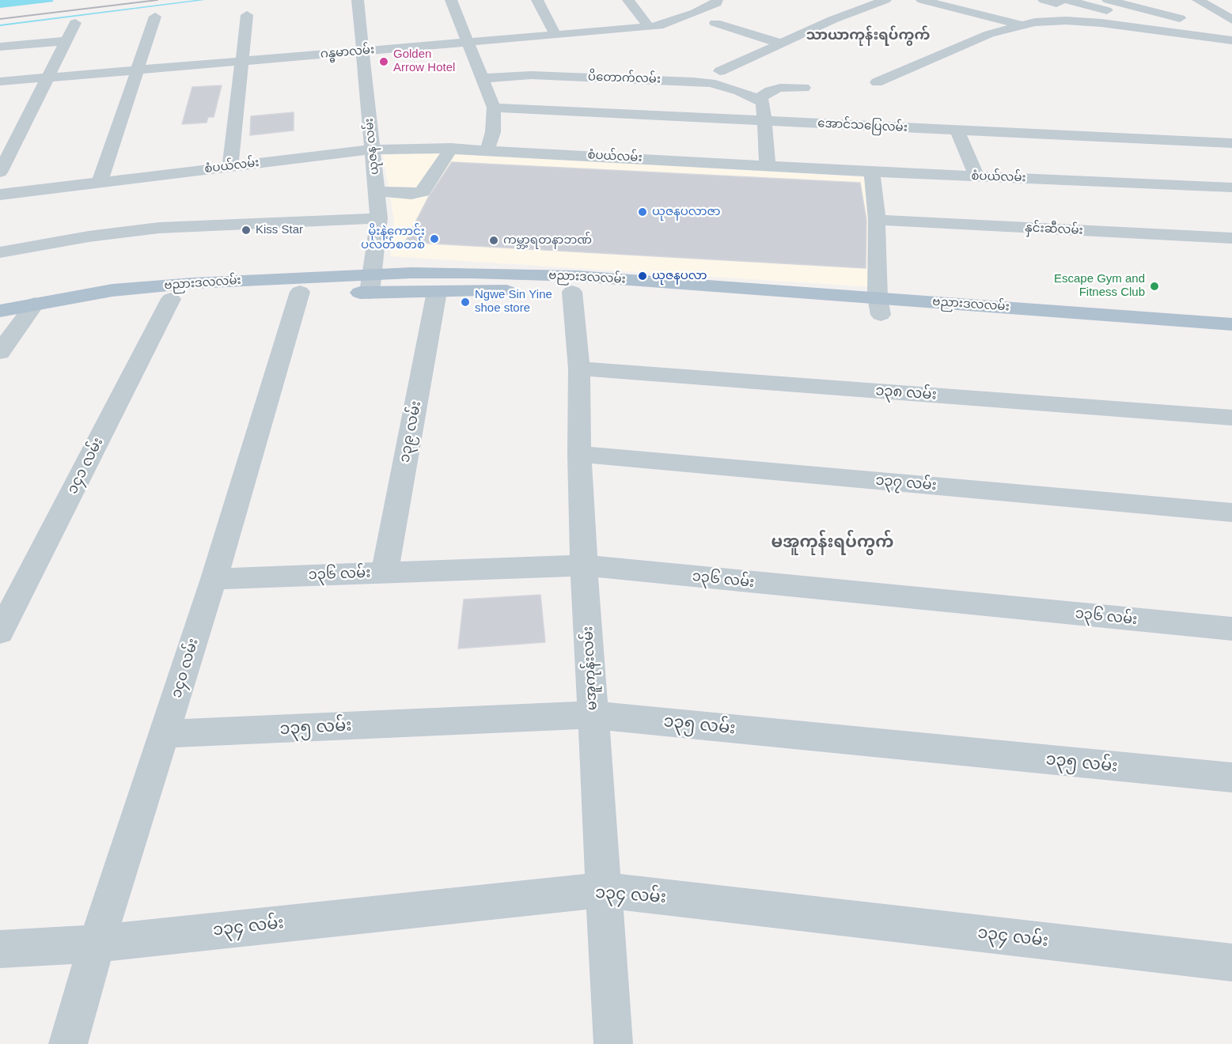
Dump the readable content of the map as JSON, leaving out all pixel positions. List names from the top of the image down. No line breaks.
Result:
{"streets":{"main road":["ဗညားဒလလမ်း"],"street":["ဂန္ဓမာလမ်း","ပိတောက်လမ်း","အောင်သပြေလမ်း","ယုဇန လမ်း","စံပယ်လမ်း","နှင်းဆီလမ်း","၁၃၈ လမ်း","၁၃၉ လမ်း","၁၄၁ လမ်း","၁၃၇ လမ်း","၁၃၆ လမ်း","၁၄၀ လမ်း","မအူကုန်းလမ်း","၁၃၅ လမ်း","၁၃၄ လမ်း"]},"crossings":[["ဂန္ဓမာလမ်း","ယုဇန လမ်း"],["ယုဇန လမ်း","စံပယ်လမ်း"],["ယုဇန လမ်း","ဗညားဒလလမ်း"],["ဗညားဒလလမ်း","၁၃၉ လမ်း"],["ဗညားဒလလမ်း","၁၄၁ လမ်း"],["ဗညားဒလလမ်း","၁၄၀ လမ်း"],["ဗညားဒလလမ်း","မအူကုန်းလမ်း"],["၁၃၈ လမ်း","မအူကုန်းလမ်း"],["၁၃၉ လမ်း","၁၃၆ လမ်း"],["၁၃၇ လမ်း","မအူကုန်းလမ်း"],["၁၃၆ လမ်း","၁၄၀ လမ်း"],["၁၃၆ လမ်း","မအူကုန်းလမ်း"],["၁၄၀ လမ်း","၁၃၅ လမ်း"],["၁၄၀ လမ်း","၁၃၄ လမ်း"],["မအူကုန်းလမ်း","၁၃၅ လမ်း"],["မအူကုန်းလမ်း","၁၃၄ လမ်း"]],"districts":["သာယာကုန်းရပ်ကွက်","မအူကုန်းရပ်ကွက်"],"places":["Golden Arrow Hotel","ယုဇနပလာဇာ","Kiss Star","မိုးနဲ့ကောင်း ပလတ်စတစ်","ကမ္ဘာ့ရတနာဘဏ်","ယုဇနပလာ","Escape Gym and Fitness Club","Ngwe Sin Yine shoe store"]}
